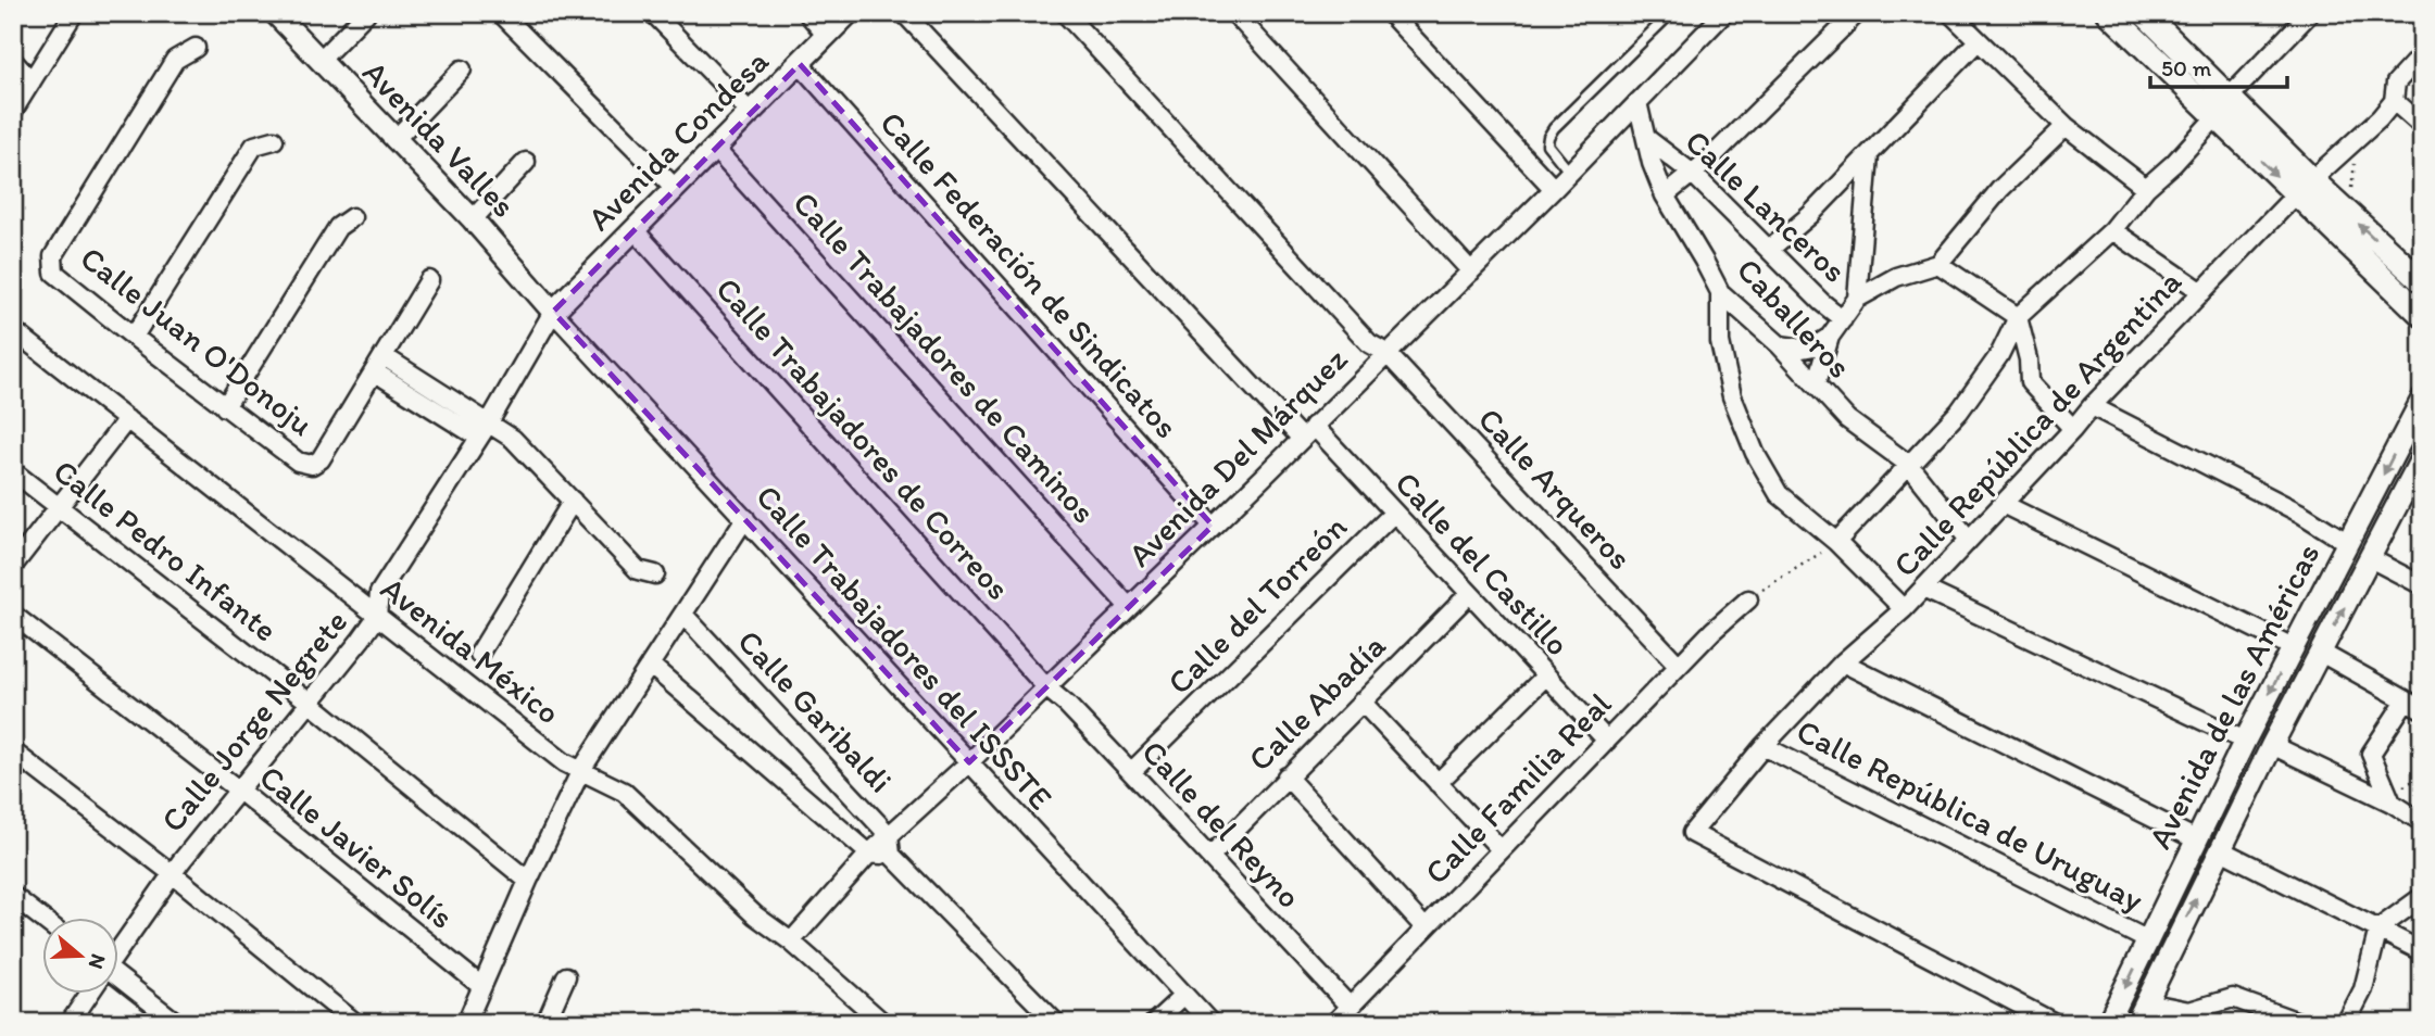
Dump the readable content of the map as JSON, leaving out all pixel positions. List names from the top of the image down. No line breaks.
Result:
{"streets":{"street":["Avenida Valles","Avenida Condesa","Calle Lanceros","Calle Federación de Sindicatos","Caballeros","Calle Juan O'Donoju","Calle Trabajadores de Caminos","Calle República de Argentina","Calle Trabajadores de Correos","Avenida Del Márquez","Calle Arqueros","Calle Pedro Infante","Calle del Castillo","Calle del Torreón","Calle Trabajadores del ISSSTE","Avenida México","Avenida de las Américas","Calle Abadía","Calle Garibaldi","Calle Jorge Negrete","Calle Familia Real","Calle República de Uruguay","Calle del Reyno","Calle Javier Solís"]},"crossings":[["Avenida Valles","Avenida Condesa"],["Avenida Valles","Calle Trabajadores del ISSSTE"],["Avenida Valles","Calle Jorge Negrete"],["Avenida Condesa","Calle Federación de Sindicatos"],["Avenida Condesa","Calle Trabajadores de Caminos"],["Avenida Condesa","Calle Trabajadores de Correos"],["Avenida Condesa","Calle Trabajadores del ISSSTE"],["Avenida Condesa","Calle Jorge Negrete"],["Calle Lanceros","Caballeros"],["Calle Federación de Sindicatos","Avenida Del Márquez"],["Caballeros","Calle República de Argentina"],["Caballeros","Avenida Del Márquez"],["Calle Trabajadores de Caminos","Avenida Del Márquez"],["Calle República de Argentina","Calle República de Uruguay"],["Calle Trabajadores de Correos","Avenida Del Márquez"],["Calle Trabajadores de Correos","Calle del Reyno"],["Avenida Del Márquez","Calle Arqueros"],["Avenida Del Márquez","Calle del Castillo"],["Avenida Del Márquez","Calle Trabajadores del ISSSTE"],["Avenida Del Márquez","Avenida México"],["Avenida Del Márquez","Calle Garibaldi"],["Avenida Del Márquez","Calle del Reyno"],["Calle Arqueros","Calle Familia Real"],["Calle Pedro Infante","Calle Jorge Negrete"],["Calle del Castillo","Calle del Torreón"],["Calle del Castillo","Calle Abadía"],["Calle del Castillo","Calle Familia Real"],["Calle del Torreón","Calle del Reyno"],["Calle Trabajadores del ISSSTE","Calle Jorge Negrete"],["Avenida México","Calle Jorge Negrete"],["Avenida de las Américas","Calle República de Uruguay"],["Calle Abadía","Calle del Reyno"],["Calle Jorge Negrete","Calle Javier Solís"],["Calle Familia Real","Calle del Reyno"]],"scale_bar":"50 m","north":"right"}
